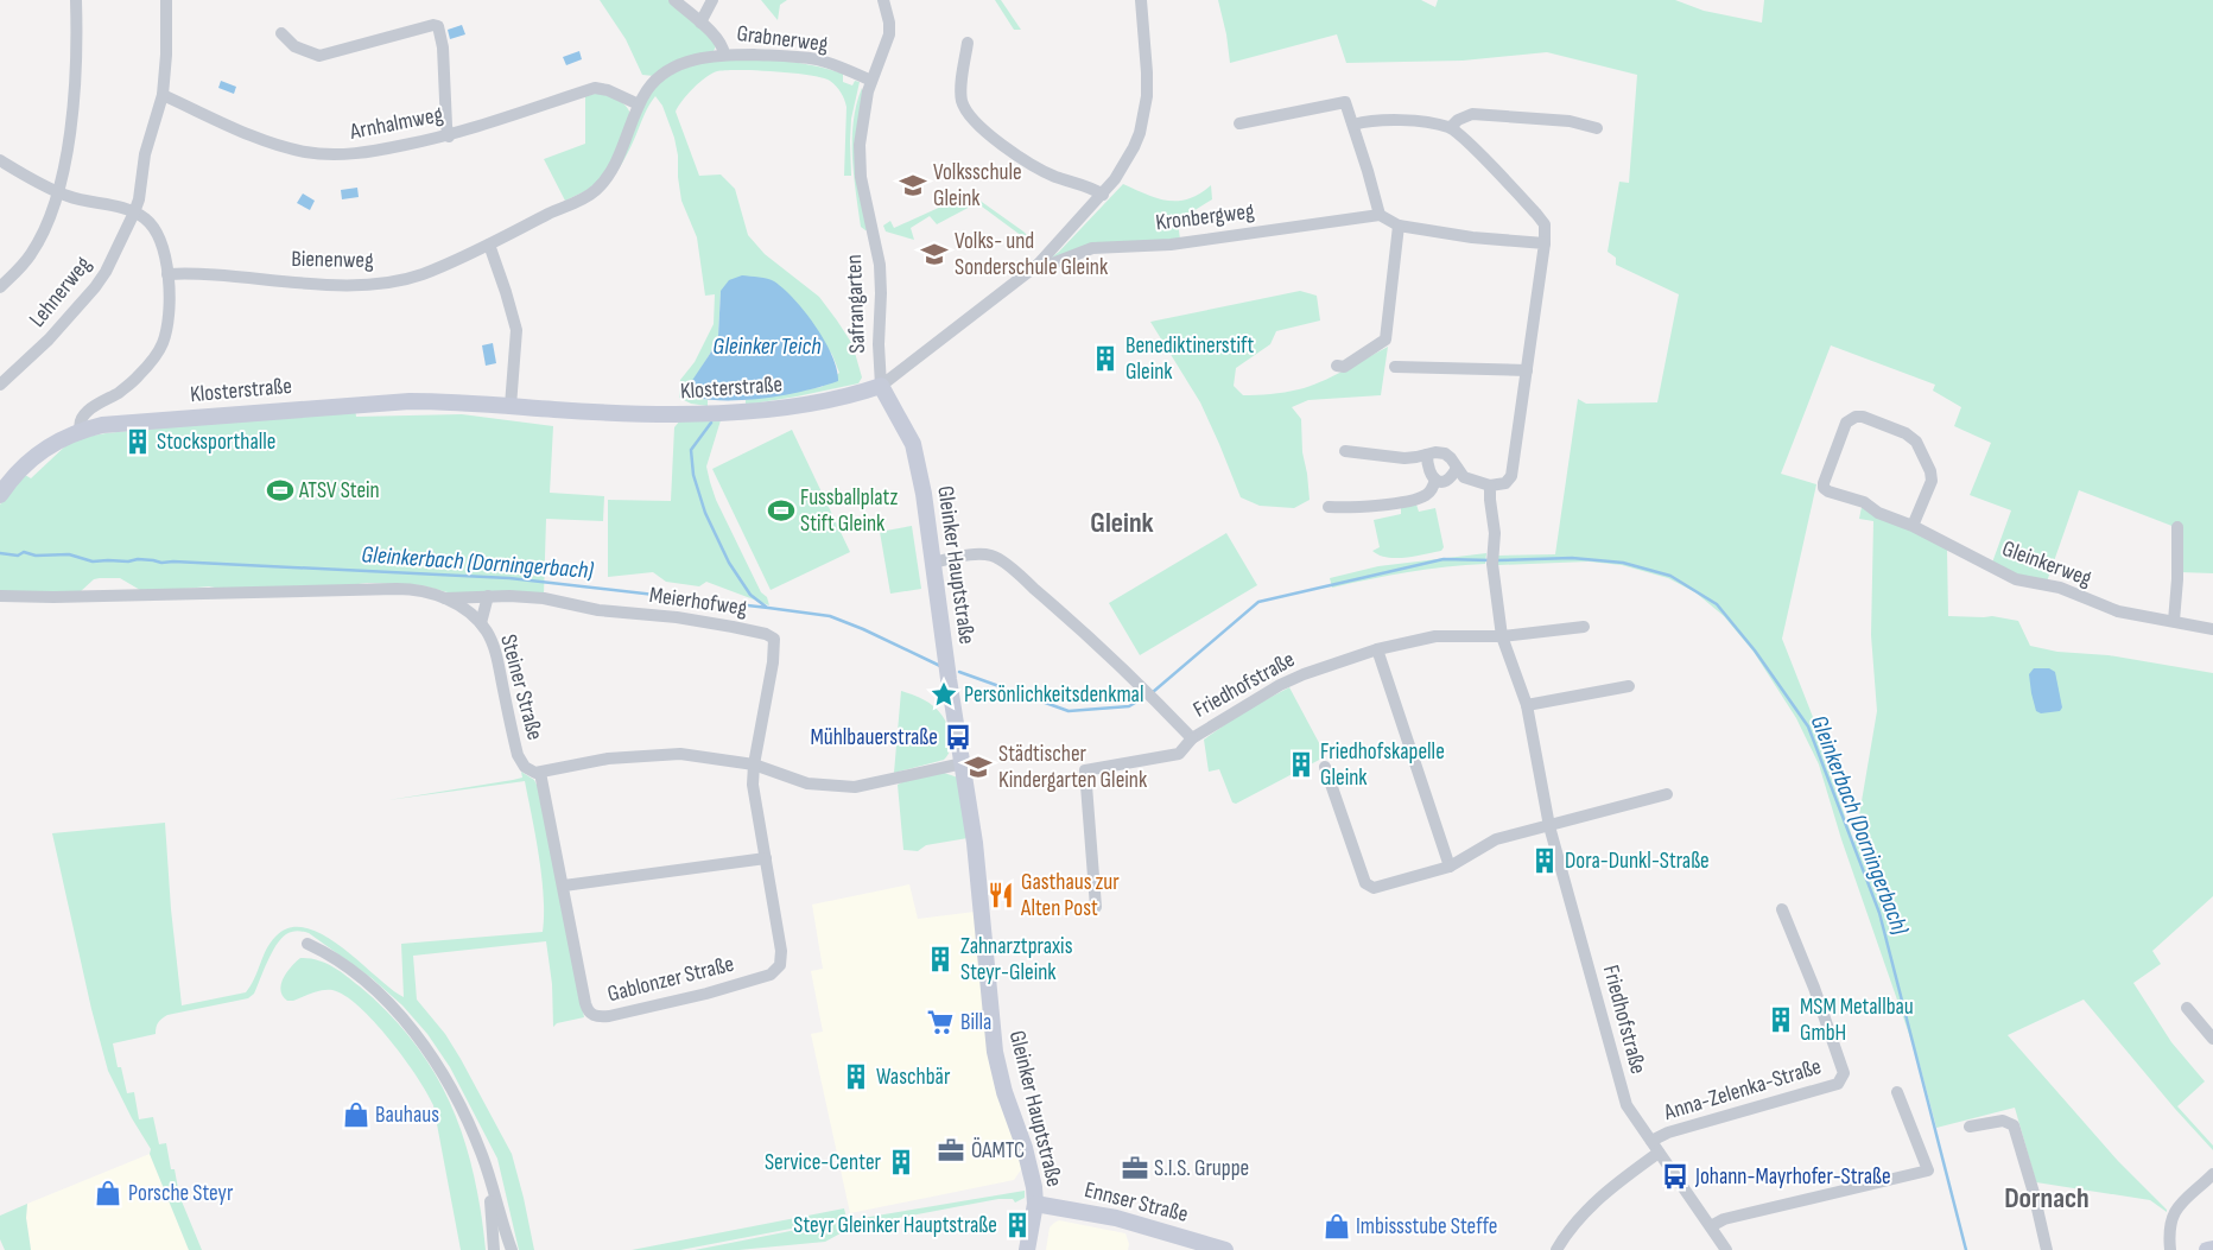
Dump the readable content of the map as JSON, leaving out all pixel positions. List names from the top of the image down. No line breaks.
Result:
{"streets":{"street":["Grabnerweg","Arnhalmweg","Kronbergweg","Bienenweg","Lehnerweg","Safrangarten","Klosterstraße","Gleinkerweg","Gleinker Hauptstraße","Meierhofweg","Friedhofstraße","Steiner Straße","Gablonzer Straße","Anna-Zelenka-Straße","Ennser Straße"]},"crossings":[["Grabnerweg","Bienenweg"],["Grabnerweg","Safrangarten"],["Arnhalmweg","Bienenweg"],["Safrangarten","Klosterstraße"],["Safrangarten","Gleinker Hauptstraße"],["Klosterstraße","Gleinker Hauptstraße"],["Gleinker Hauptstraße","Friedhofstraße"],["Gleinker Hauptstraße","Steiner Straße"],["Gleinker Hauptstraße","Ennser Straße"],["Meierhofweg","Steiner Straße"],["Meierhofweg","Gablonzer Straße"],["Friedhofstraße","Anna-Zelenka-Straße"],["Steiner Straße","Gablonzer Straße"]],"districts":["Gleink","Dornach"],"water":["Gleinker Teich","Gleinkerbach (Dorningerbach)"],"places":{"school or university":["Volksschule Gleink","Volks- und Sonderschule Gleink","Städtischer Kindergarten Gleink"],"building":["Benediktinerstift Gleink","Stocksporthalle","Friedhofskapelle Gleink","Dora-Dunkl-Straße","Zahnarztpraxis Steyr-Gleink","MSM Metallbau GmbH","Waschbär","Service-Center","Steyr Gleinker Hauptstraße"],"sports":["ATSV Stein","Fussballplatz Stift Gleink"],"place":["Persönlichkeitsdenkmal"],"bus stop":["Mühlbauerstraße","Johann-Mayrhofer-Straße"],"restaurant":["Gasthaus zur Alten Post"],"supermarket":["Billa"],"shop":["Bauhaus","Porsche Steyr","Imbissstube Steffe"],"office":["ÖAMTC","S.I.S. Gruppe"]}}
